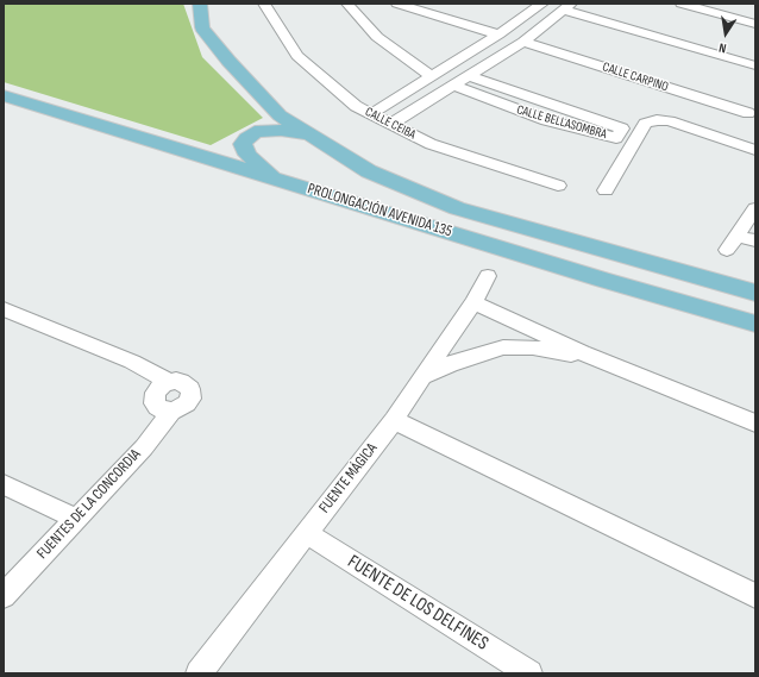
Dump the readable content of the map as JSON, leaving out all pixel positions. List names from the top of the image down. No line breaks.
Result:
{"streets":{"main road":["PROLONGACIÓN AVENIDA 135"],"street":["CALLE CARPINO","CALLE BELLASOMBRA","CALLE CEIBA","FUENTE MÁGICA","FUENTES DE LA CONCORDIA","FUENTE DE LOS DELFINES"]},"crossings":[["FUENTE MÁGICA","FUENTE DE LOS DELFINES"]],"north":"bottom"}
